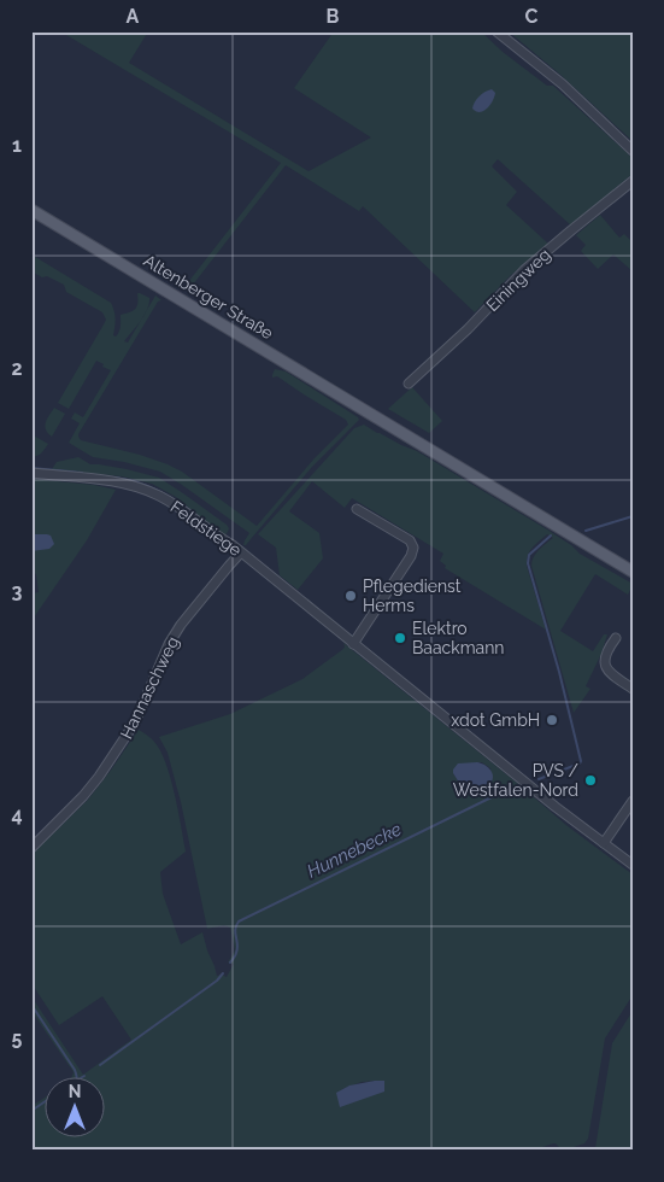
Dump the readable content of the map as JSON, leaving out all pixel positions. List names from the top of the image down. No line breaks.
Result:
{"streets":{"main road":["Altenberger Straße"],"street":["Einingweg","Feldstiege","Hannaschweg"]},"crossings":[["Feldstiege","Hannaschweg"]],"water":["Hunnebecke"],"places":["Pflegedienst Herms","Elektro Baackmann","xdot GmbH","PVS / Westfalen-Nord"],"north":"top","grid":{"columns":["A","B","C"],"rows":["1","2","3","4","5"]}}
